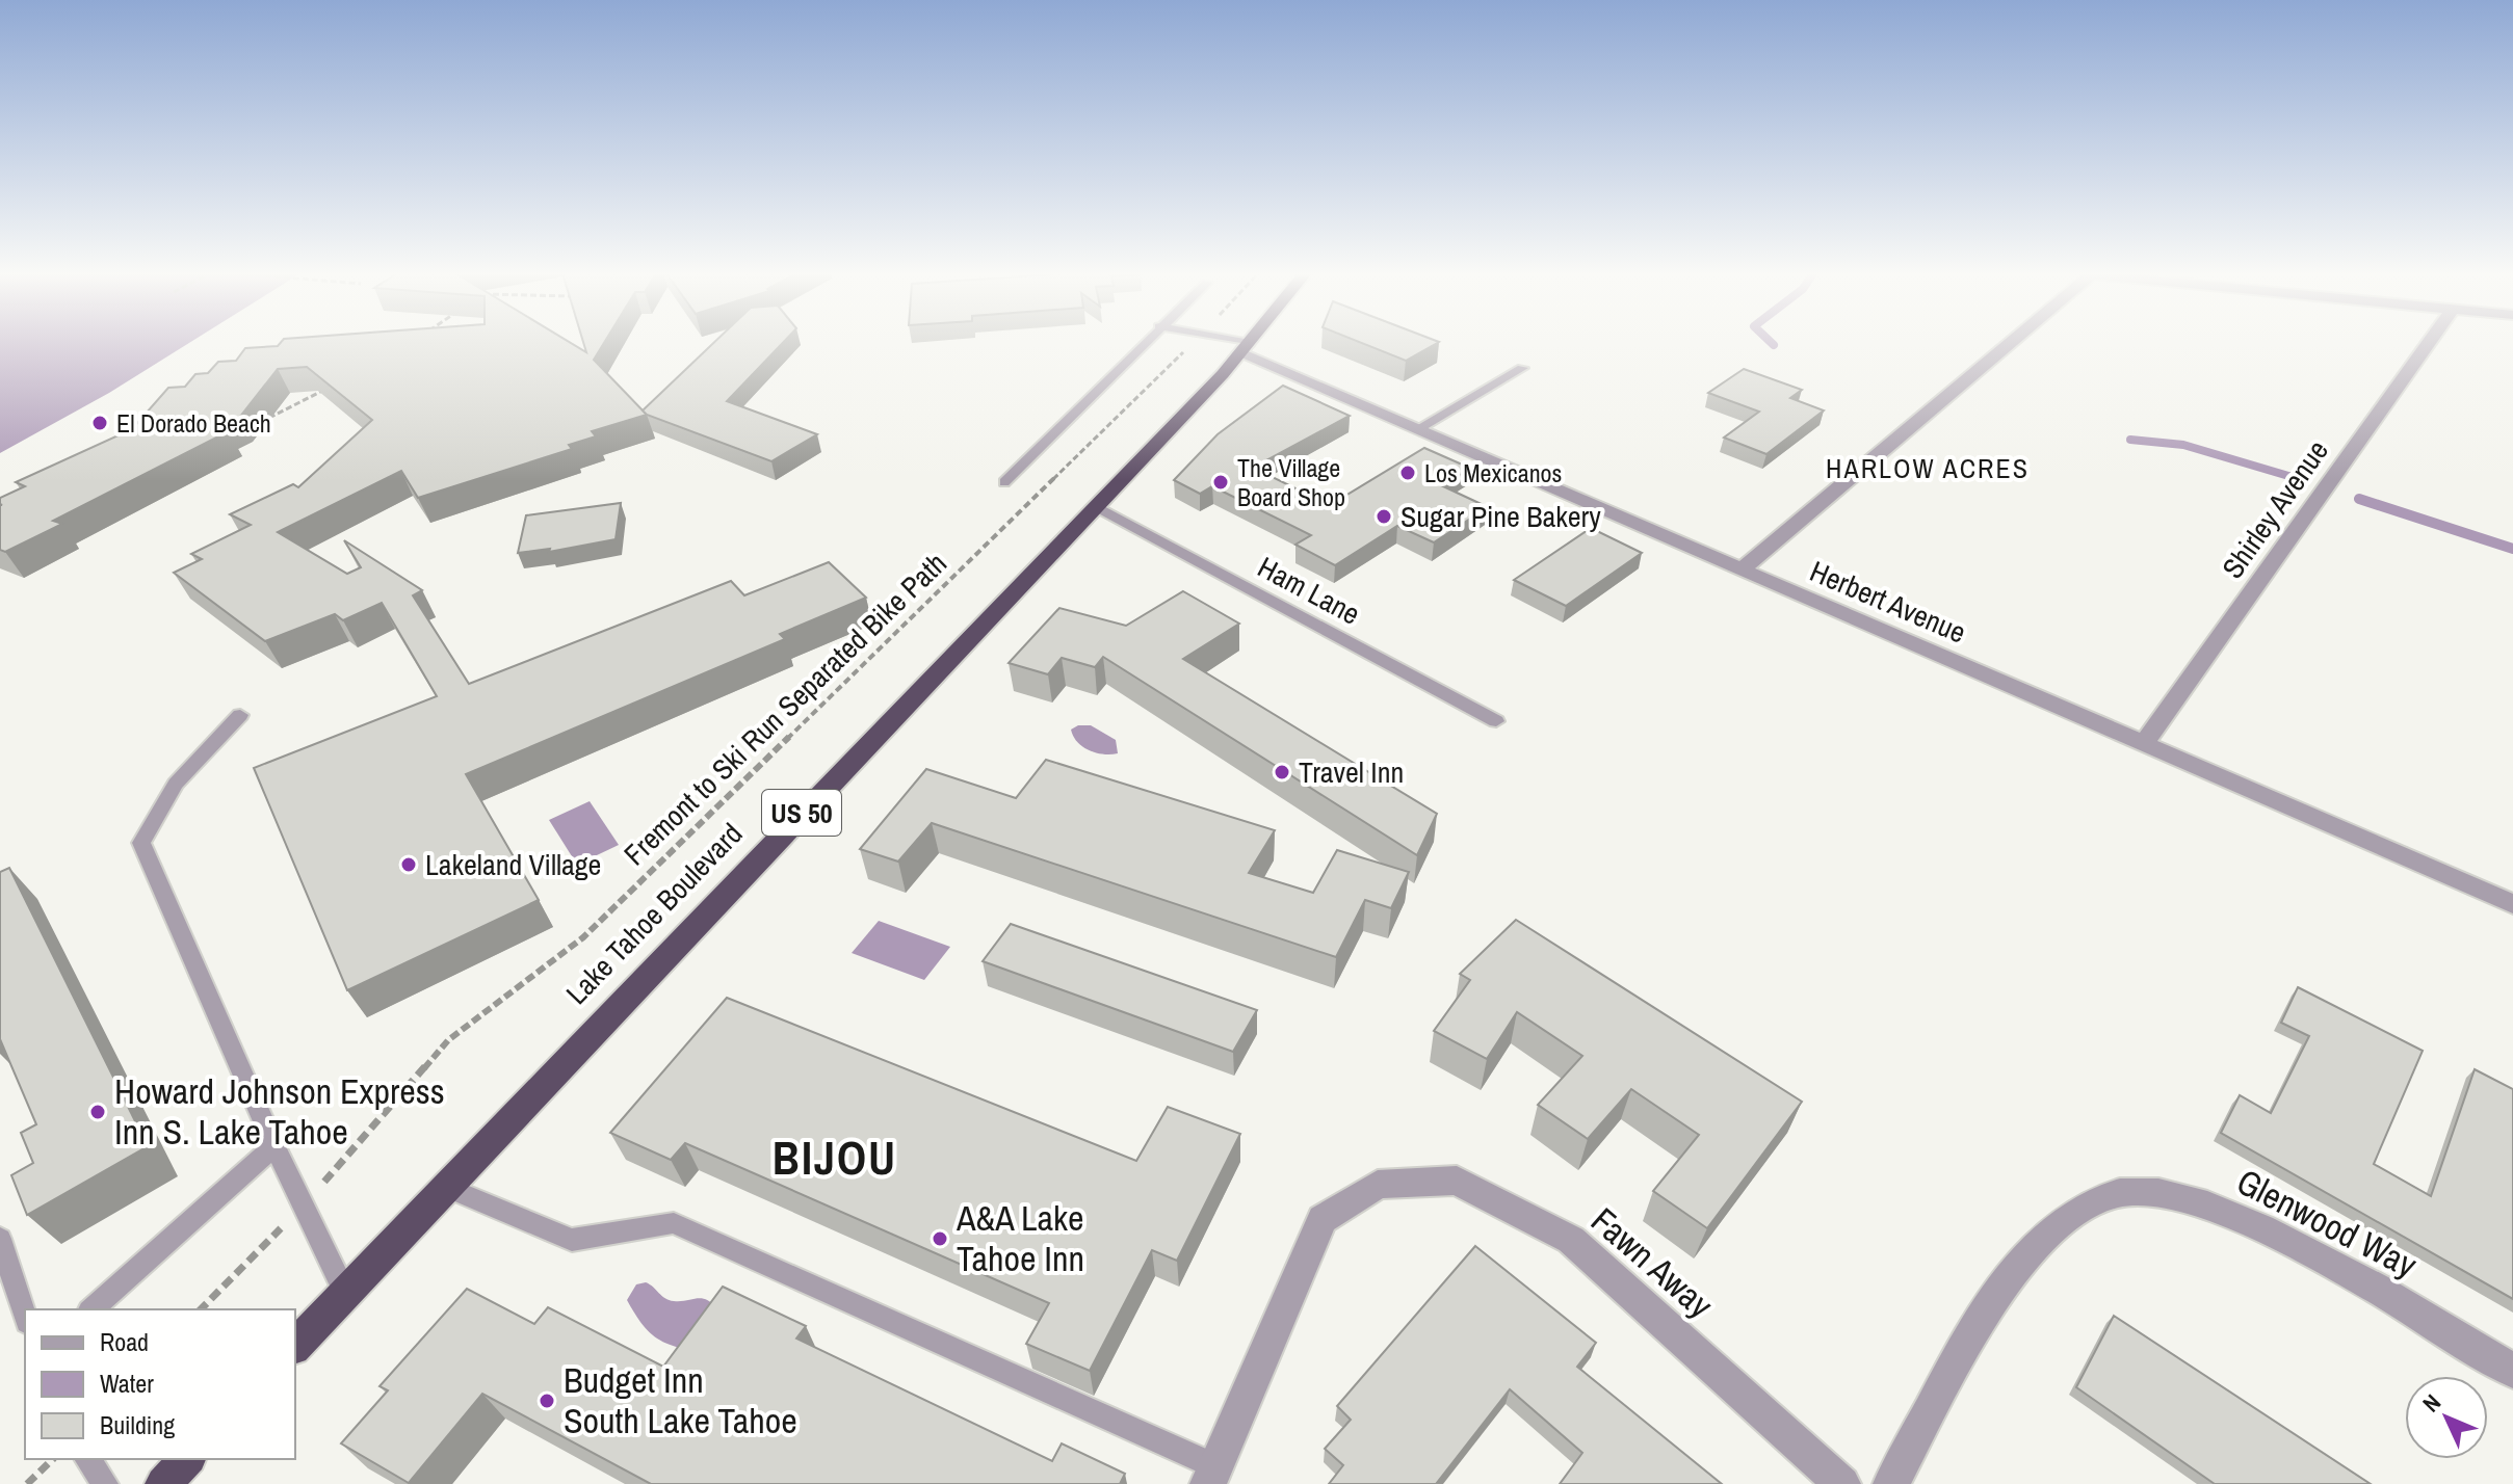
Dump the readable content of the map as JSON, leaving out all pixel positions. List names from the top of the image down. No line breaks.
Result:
{"streets":{"highway":["US 50","Lake Tahoe Boulevard"],"street":["Shirley Avenue","Herbert Avenue","Glenwood Way","Fawn Away"],"lane":["Ham Lane"],"path":["Fremont to Ski Run Separated Bike Path"]},"crossings":[["Shirley Avenue","Herbert Avenue"],["Ham Lane","Lake Tahoe Boulevard"],["Herbert Avenue","Lake Tahoe Boulevard"]],"districts":["HARLOW ACRES","BIJOU"],"places":["El Dorado Beach","Los Mexicanos","The Village Board Shop","Sugar Pine Bakery","Travel Inn","Lakeland Village","Howard Johnson Express Inn S. Lake Tahoe","A&A Lake Tahoe Inn","Budget Inn South Lake Tahoe"],"legend":["Road","Water","Building"],"north":"top left"}
